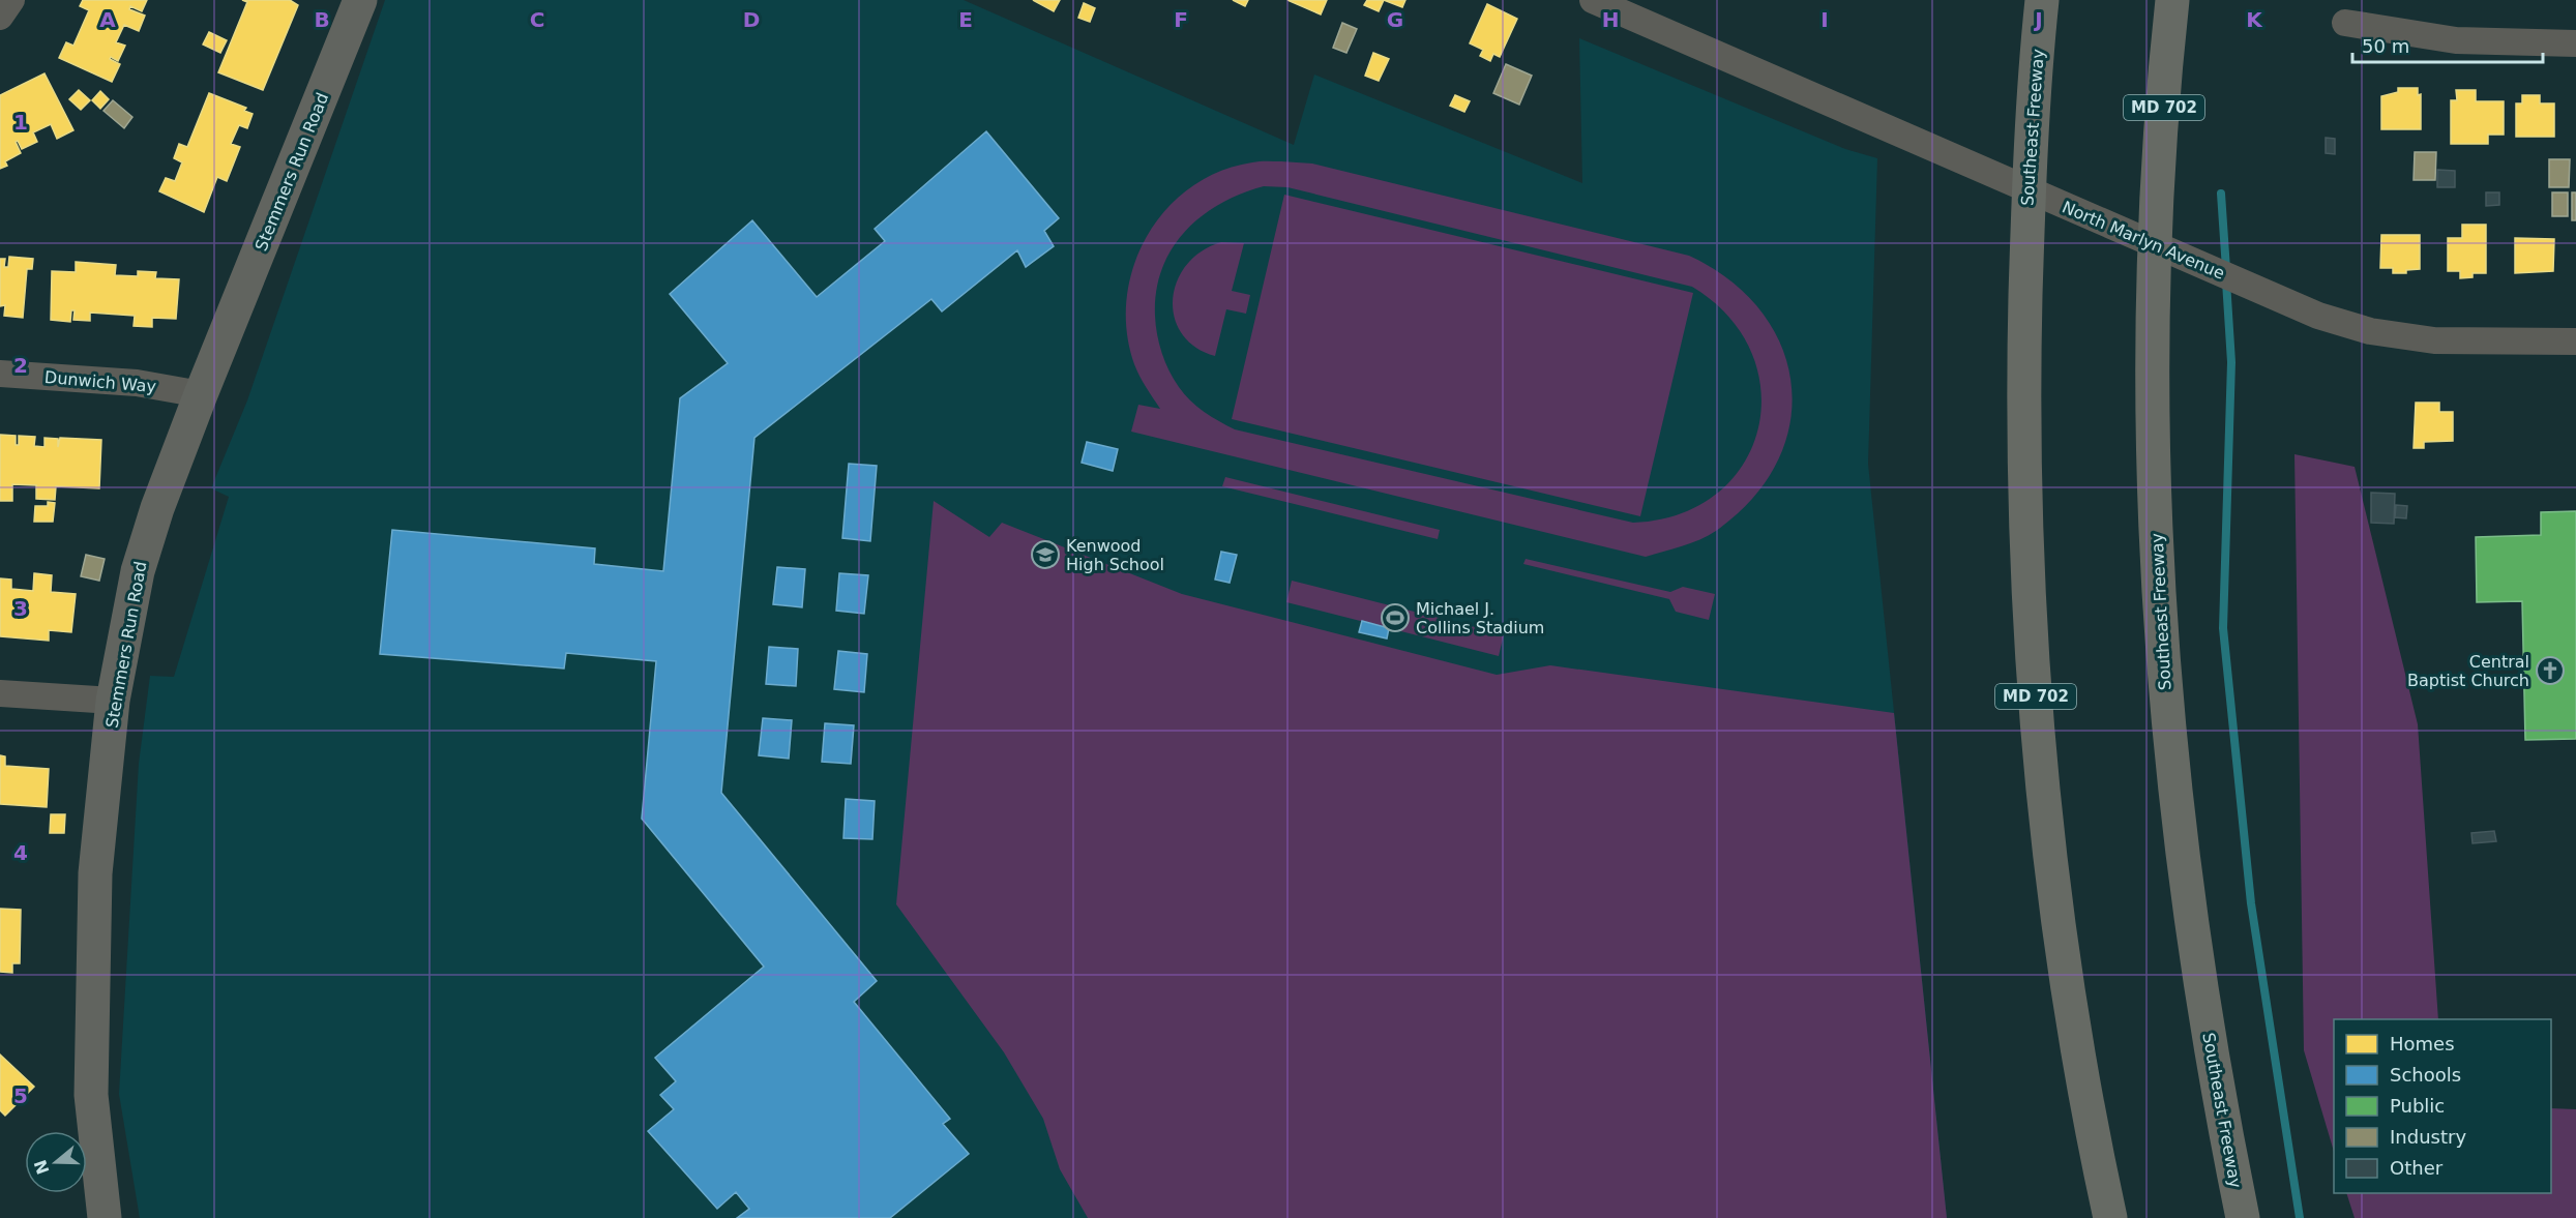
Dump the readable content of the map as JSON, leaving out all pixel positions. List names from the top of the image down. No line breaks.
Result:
{"streets":{"highway":["MD 702","Southeast Freeway"],"main road":["Stemmers Run Road"],"street":["North Marlyn Avenue","Dunwich Way"]},"crossings":[["Stemmers Run Road","Dunwich Way"]],"places":{"school or university":["Kenwood High School"],"sports":["Michael J. Collins Stadium"],"church":["Central Baptist Church"]},"legend":["Homes","Schools","Public","Industry","Other"],"scale_bar":"50 m","north":"left","grid":{"columns":["A","B","C","D","E","F","G","H","I","J","K"],"rows":["1","2","3","4","5"]}}
